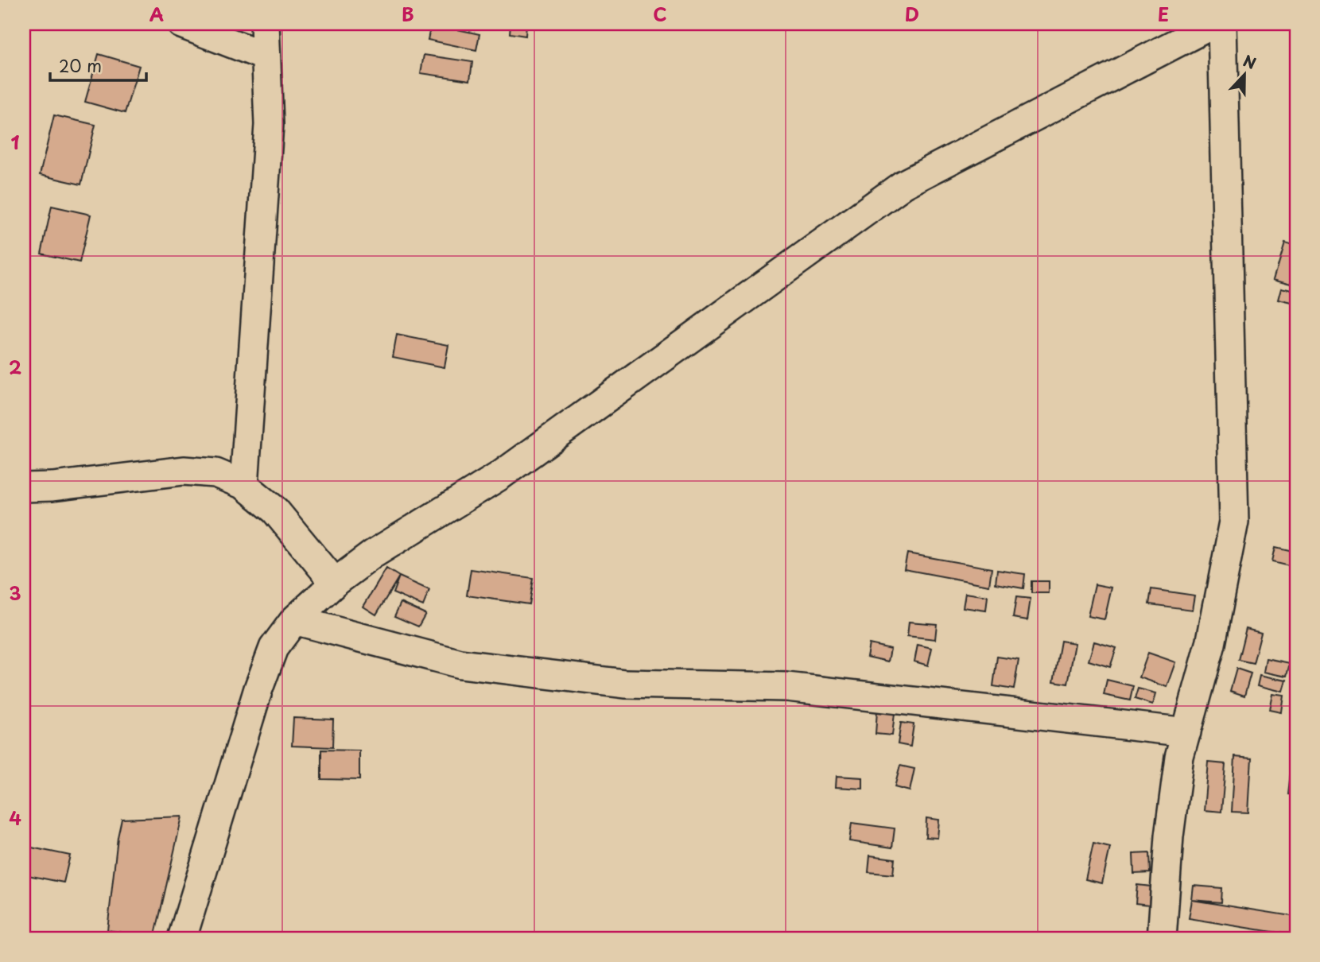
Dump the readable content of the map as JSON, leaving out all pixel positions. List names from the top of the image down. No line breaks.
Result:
{"scale_bar":"20 m","north":"top","grid":{"columns":["A","B","C","D","E"],"rows":["1","2","3","4"]}}
